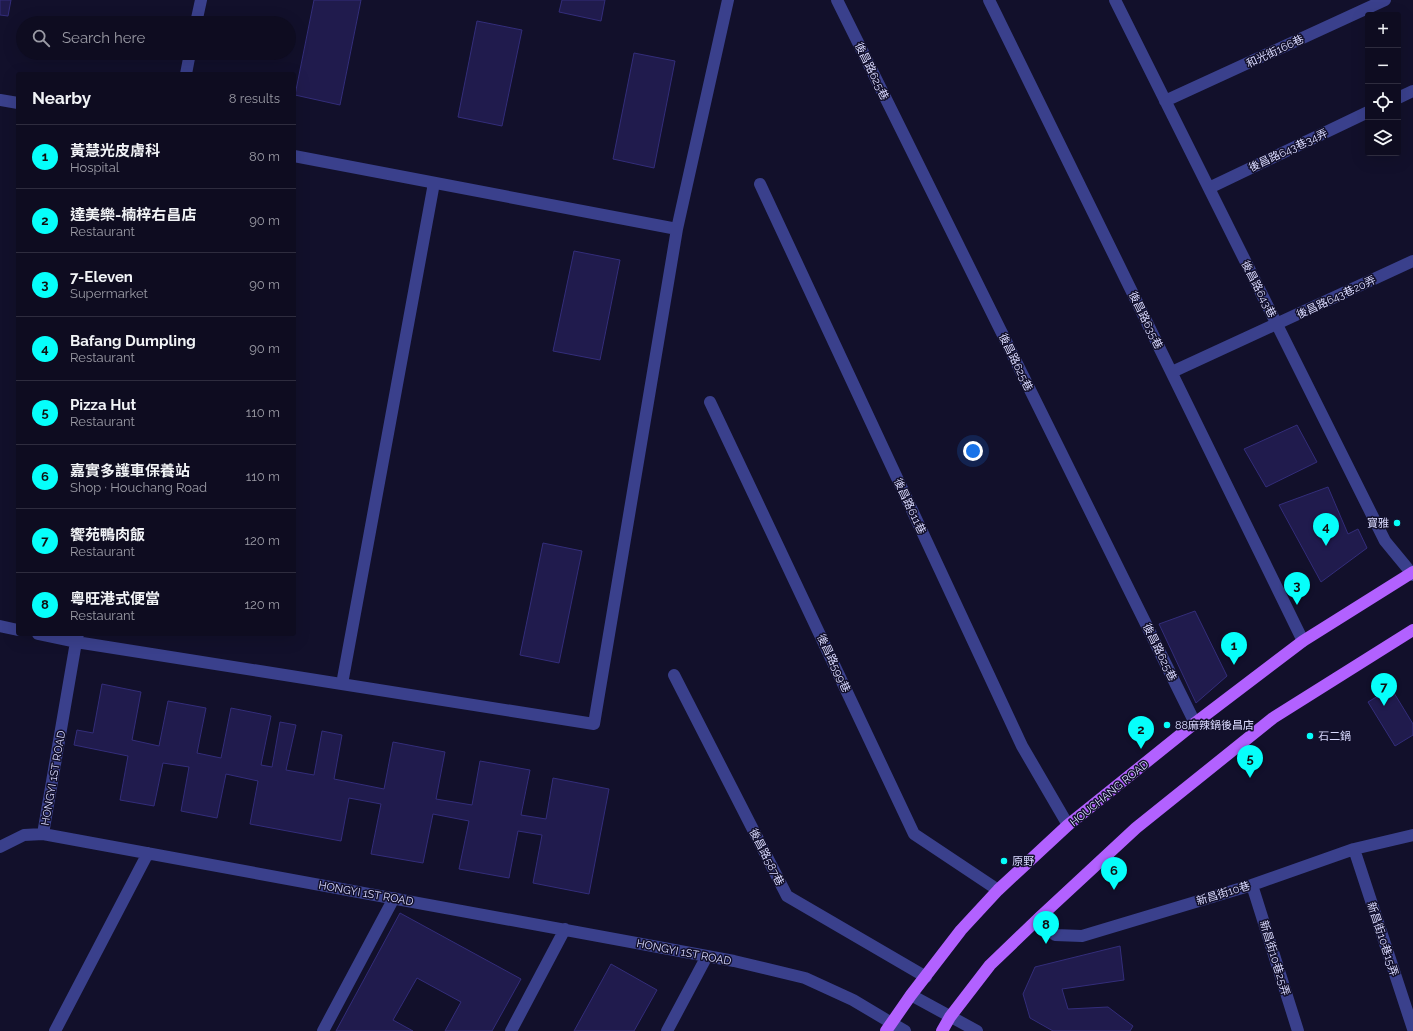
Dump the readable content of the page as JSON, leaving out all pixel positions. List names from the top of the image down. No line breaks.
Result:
{"streets":{"main road":["HOUCHANG ROAD"],"street":["和光街166巷","後昌路625巷","後昌路643巷34弄","後昌路643巷","後昌路643巷20弄","後昌路635巷","後昌路611巷","後昌路599巷","HONGYI 1ST ROAD","後昌路587巷","新昌街10巷","新昌街10巷15弄","新昌街10巷25弄"]},"crossings":[["和光街166巷","後昌路643巷"],["後昌路625巷","HOUCHANG ROAD"],["後昌路643巷34弄","後昌路643巷"],["後昌路643巷","後昌路643巷20弄"],["後昌路643巷","HOUCHANG ROAD"],["後昌路643巷20弄","後昌路635巷"],["後昌路635巷","HOUCHANG ROAD"],["後昌路611巷","HOUCHANG ROAD"],["後昌路599巷","HOUCHANG ROAD"],["HONGYI 1ST ROAD","HOUCHANG ROAD"],["HOUCHANG ROAD","後昌路587巷"],["新昌街10巷","新昌街10巷15弄"],["新昌街10巷","新昌街10巷25弄"]],"places":["寶雅","88麻辣鍋後昌店","石二鍋","原野"],"page":{"map_buttons":["+","−"],"search":"Search here","heading":["Nearby","8 results"],"list":[{"mark":"1","name":"黃慧光皮膚科","note":"Hospital","value":"80 m"},{"mark":"2","name":"達美樂-楠梓右昌店","note":"Restaurant","value":"90 m"},{"mark":"3","name":"7-Eleven","note":"Supermarket","value":"90 m"},{"mark":"4","name":"Bafang Dumpling","note":"Restaurant","value":"90 m"},{"mark":"5","name":"Pizza Hut","note":"Restaurant","value":"110 m"},{"mark":"6","name":"嘉實多護車保養站","note":"Shop · Houchang Road","value":"110 m"},{"mark":"7","name":"饗苑鴨肉飯","note":"Restaurant","value":"120 m"},{"mark":"8","name":"粵旺港式便當","note":"Restaurant","value":"120 m"}],"pins":["4","3","1","7","2","5","6","8"]}}
